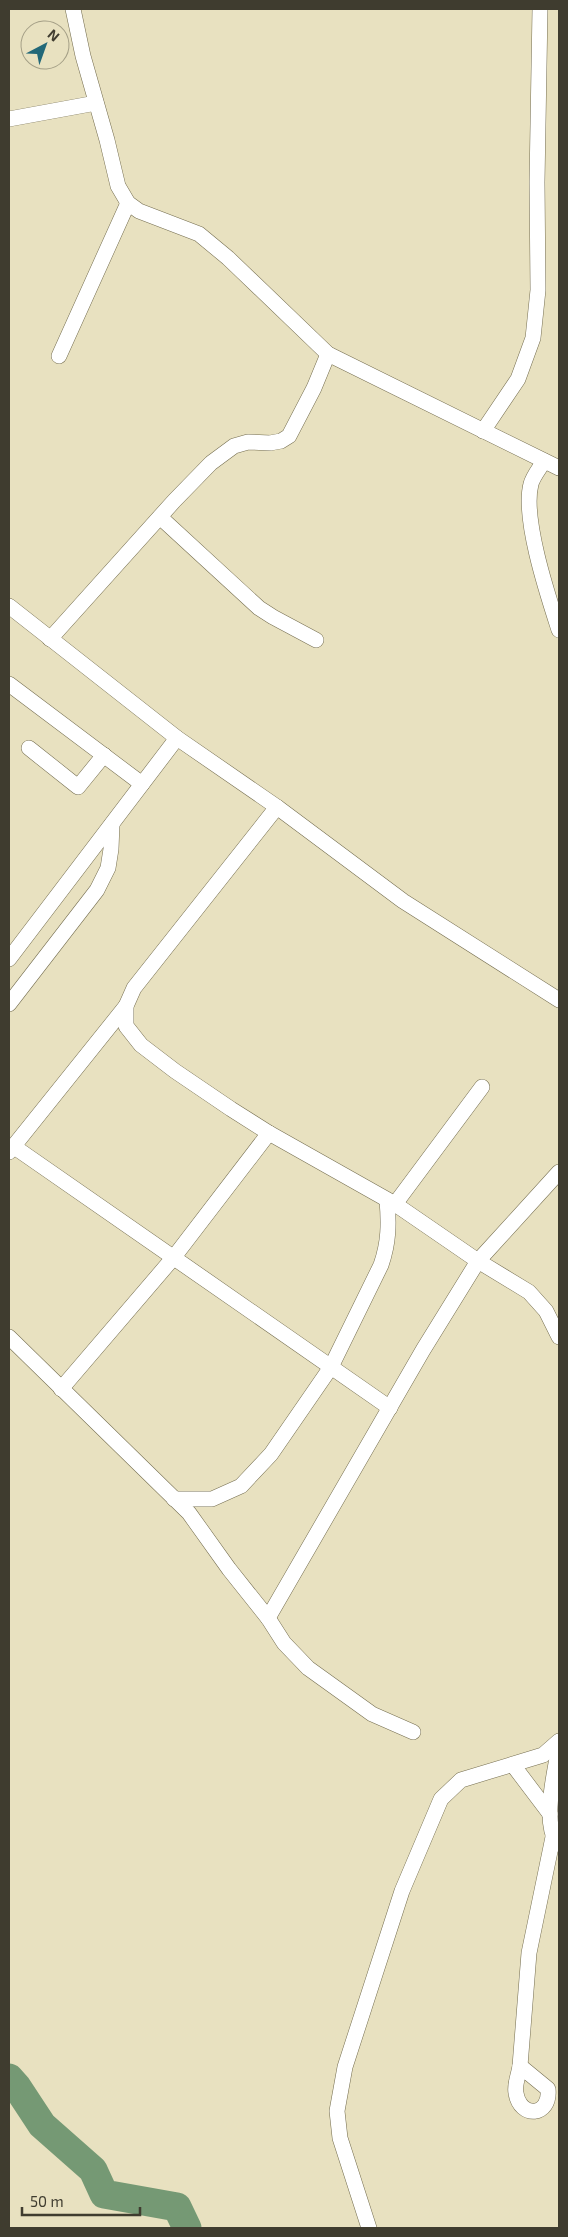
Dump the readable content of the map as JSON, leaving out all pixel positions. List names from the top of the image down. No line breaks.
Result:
{"scale_bar":"50 m","north":"top right"}
